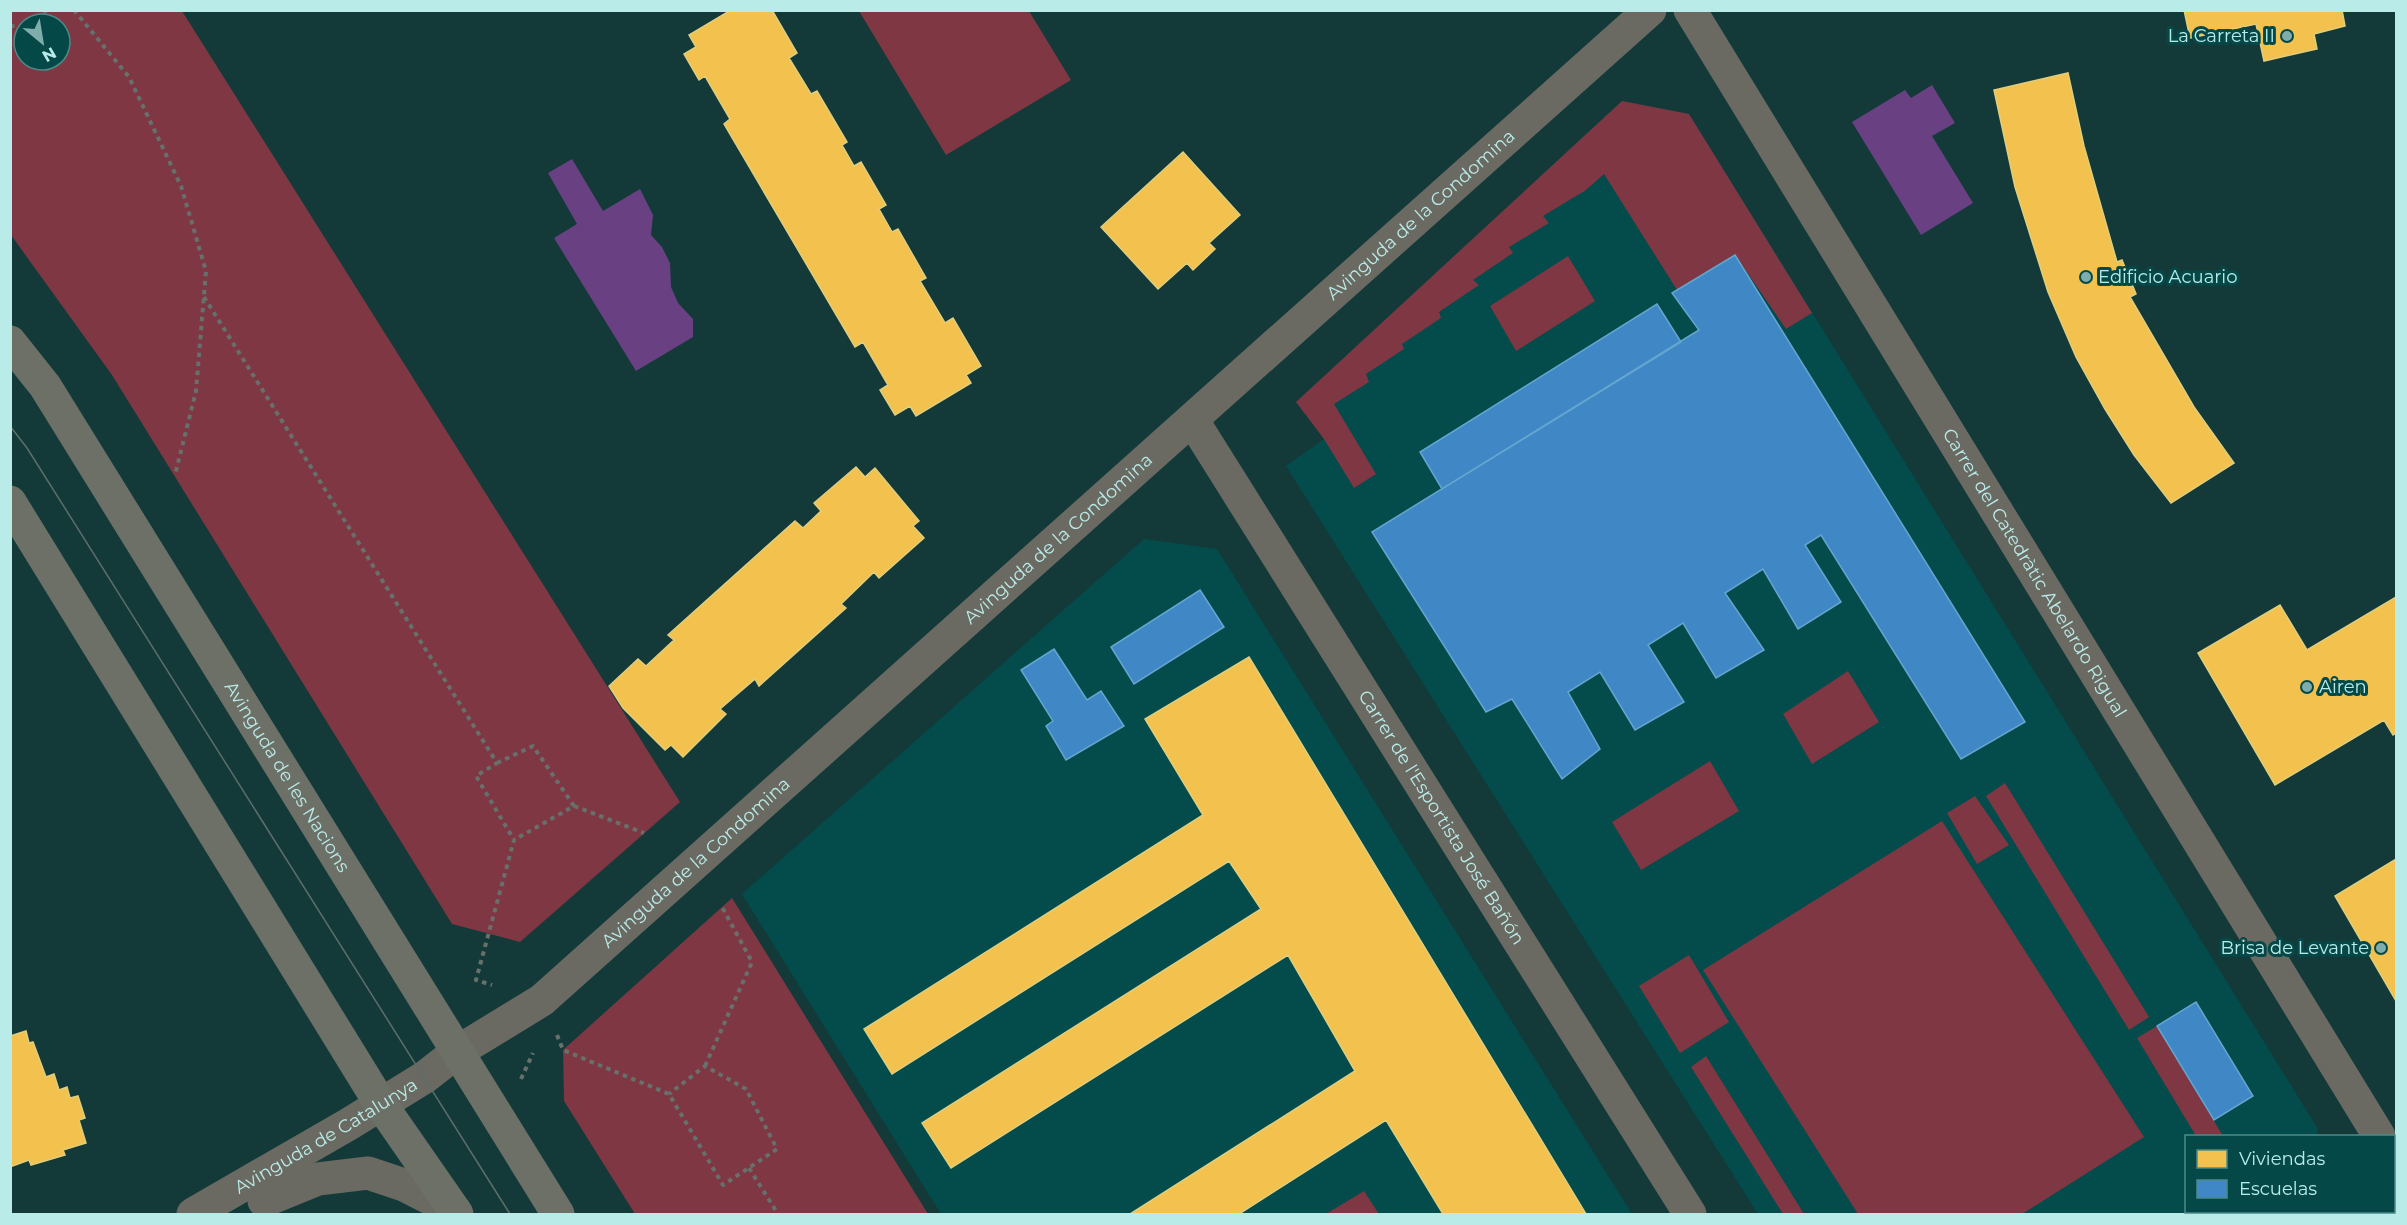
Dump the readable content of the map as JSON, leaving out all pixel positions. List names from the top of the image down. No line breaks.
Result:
{"streets":{"main road":["Avinguda de les Nacions"],"street":["Avinguda de la Condomina","Carrer del Catedràtic Abelardo Rigual","Carrer de l'Esportista José Bañón","Avinguda de Catalunya"]},"crossings":[["Avinguda de la Condomina","Avinguda de les Nacions"],["Avinguda de la Condomina","Carrer de l'Esportista José Bañón"],["Avinguda de la Condomina","Avinguda de Catalunya"],["Avinguda de les Nacions","Avinguda de Catalunya"]],"places":["La Carreta II","Edificio Acuario","Airen","Brisa de Levante"],"legend":["Viviendas","Escuelas"],"north":"bottom right"}
